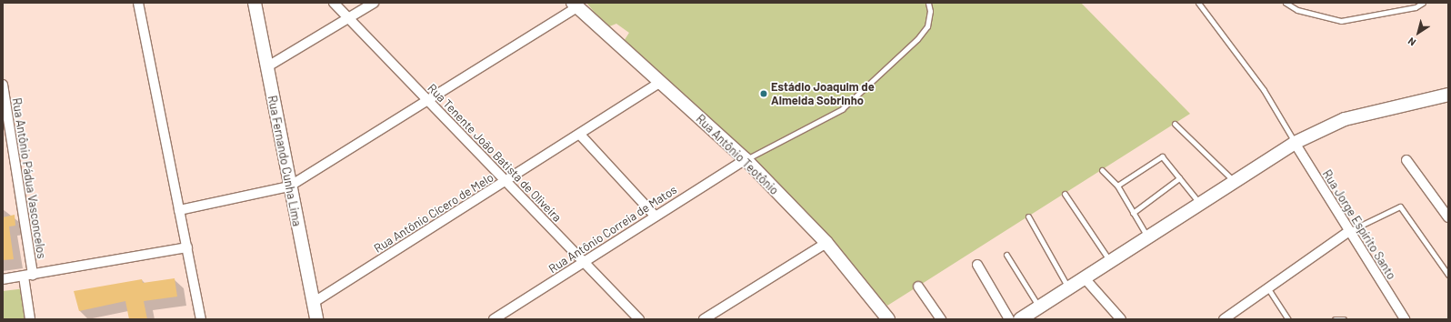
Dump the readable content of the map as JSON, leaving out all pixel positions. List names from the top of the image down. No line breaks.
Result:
{"streets":{"street":["Rua Tenente João Batista de Oliveira","Rua Antônio Teotônio","Rua Fernando Cunha Lima","Rua Antônio Pádua Vasconcelos","Rua Antônio Cícero de Melo","Rua Jorge Espírito Santo","Rua Antônio Correia de Matos"]},"crossings":[["Rua Tenente João Batista de Oliveira","Rua Antônio Cícero de Melo"],["Rua Tenente João Batista de Oliveira","Rua Antônio Correia de Matos"],["Rua Antônio Teotônio","Rua Antônio Cícero de Melo"],["Rua Antônio Teotônio","Rua Antônio Correia de Matos"],["Rua Fernando Cunha Lima","Rua Antônio Cícero de Melo"]],"places":["Estádio Joaquim de Almeida Sobrinho"],"north":"bottom left"}
